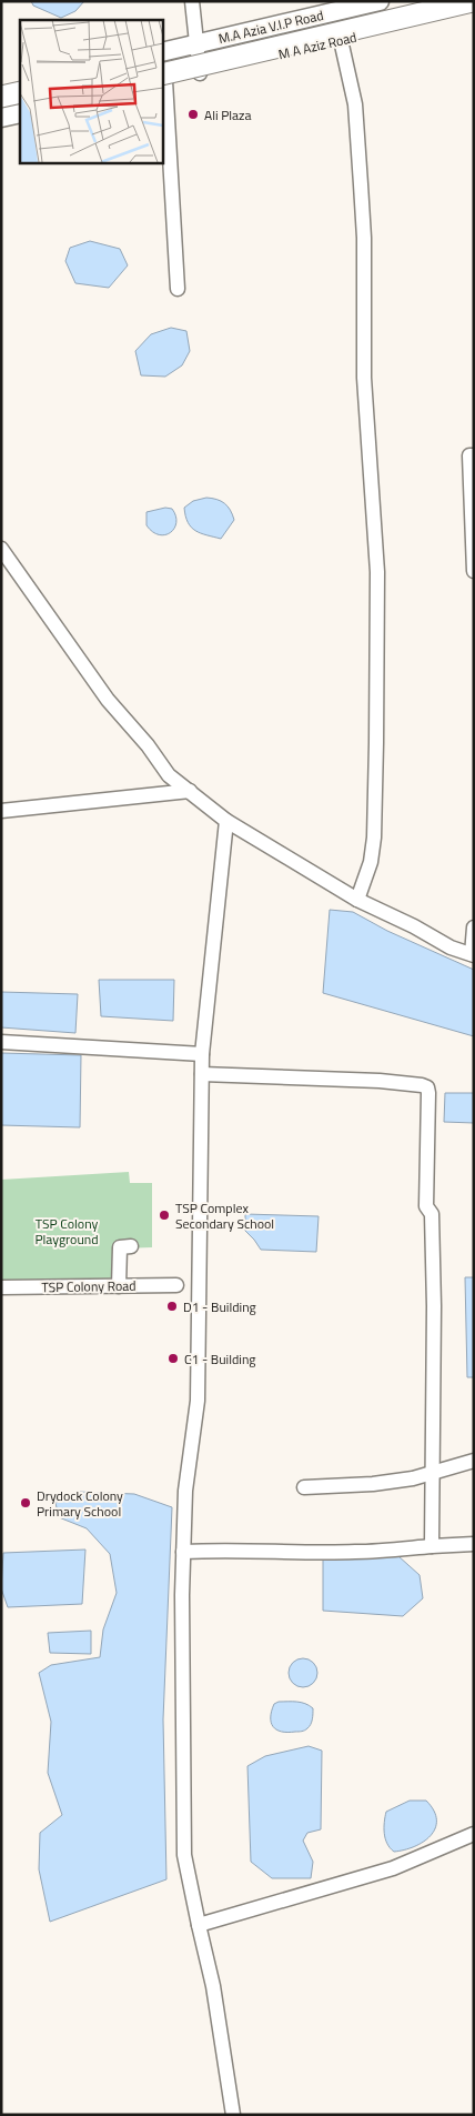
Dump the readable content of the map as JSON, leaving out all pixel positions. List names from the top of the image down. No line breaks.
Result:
{"streets":{"main road":["M.A Azia V.I.P Road","M A Aziz Road"],"street":["TSP Colony Road"]},"parks":["TSP Colony Playground"],"places":["Ali Plaza","TSP Complex Secondary School","D1 - Building","C1 - Building","Drydock Colony Primary School"]}
